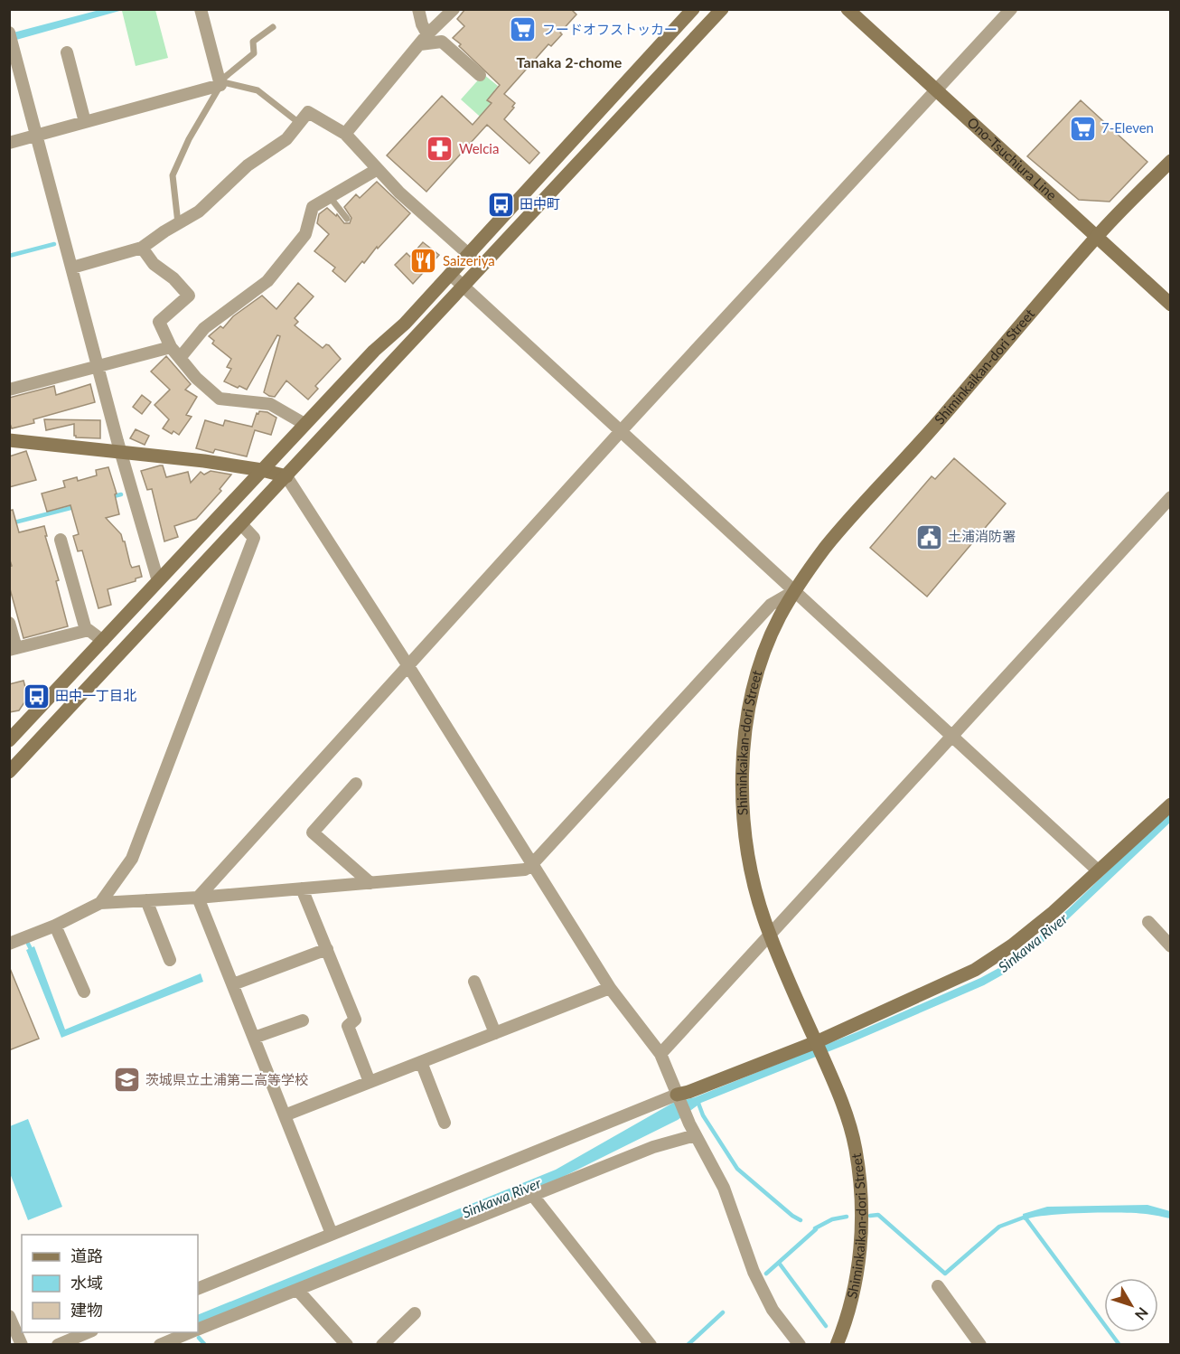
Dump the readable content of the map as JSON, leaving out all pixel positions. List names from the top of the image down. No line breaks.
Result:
{"streets":{"street":["Ono-Tsuchiura Line","Shiminkaikan-dori Street"]},"crossings":[["Ono-Tsuchiura Line","Shiminkaikan-dori Street"]],"districts":["Tanaka 2-chome"],"water":["Sinkawa River"],"places":{"supermarket":["フードオフストッカー","7-Eleven"],"pharmacy":["Welcia"],"bus stop":["田中町","田中一丁目北"],"restaurant":["Saizeriya"],"public building":["土浦消防署"],"school or university":["茨城県立土浦第二高等学校"]},"legend":["道路","水域","建物"],"north":"bottom right"}
